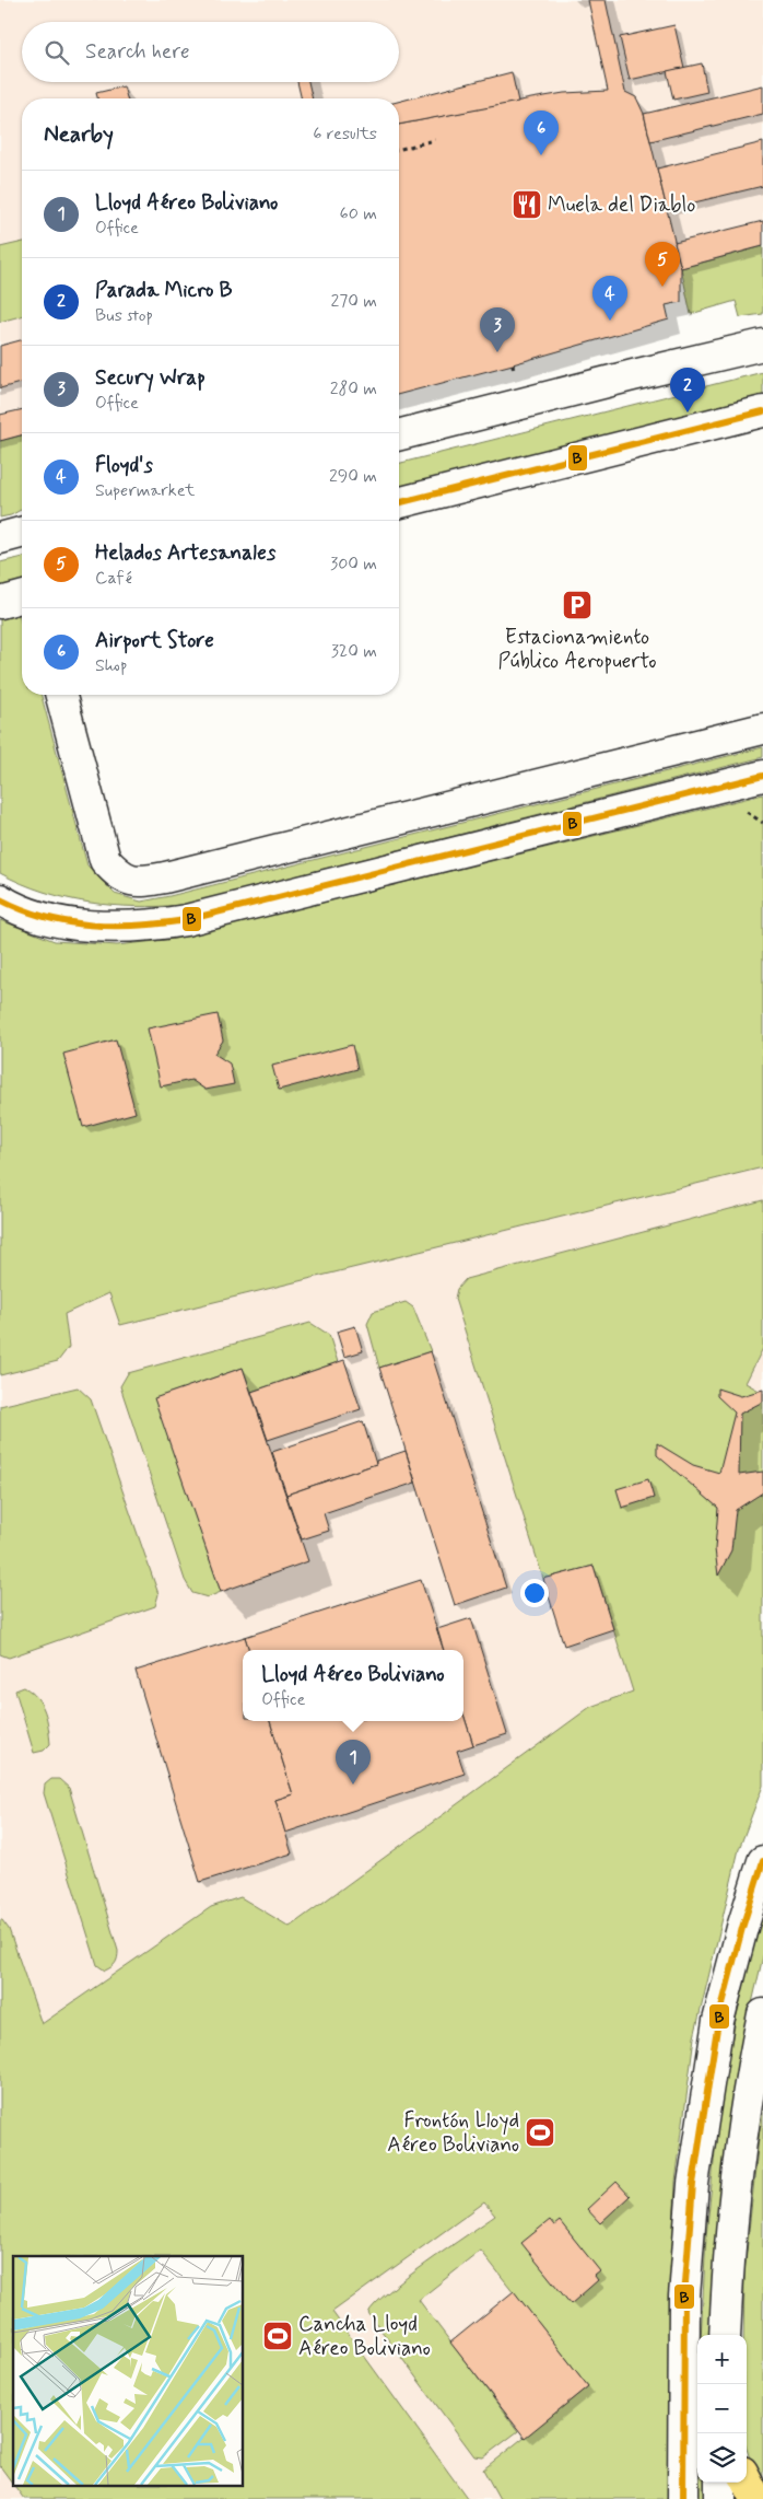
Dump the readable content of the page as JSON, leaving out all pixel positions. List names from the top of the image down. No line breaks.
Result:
{"places":{"restaurant":["Muela del Diablo"],"parking":["Estacionamiento Público Aeropuerto"],"sports":["Frontón Lloyd Aéreo Boliviano","Cancha Lloyd Aéreo Boliviano"]},"lines":["transit line B"],"page":{"search":"Search here","heading":["Nearby","6 results"],"pins":["6","5","4","3","2","1"],"list":[{"mark":"1","name":"Lloyd Aéreo Boliviano","note":"Office","value":"60 m"},{"mark":"2","name":"Parada Micro B","note":"Bus stop","value":"270 m"},{"mark":"3","name":"Secury Wrap","note":"Office","value":"280 m"},{"mark":"4","name":"Floyd's","note":"Supermarket","value":"290 m"},{"mark":"5","name":"Helados Artesanales","note":"Café","value":"300 m"},{"mark":"6","name":"Airport Store","note":"Shop","value":"320 m"}],"popup":["Lloyd Aéreo Boliviano","Office"],"map_buttons":["+","−"]}}
